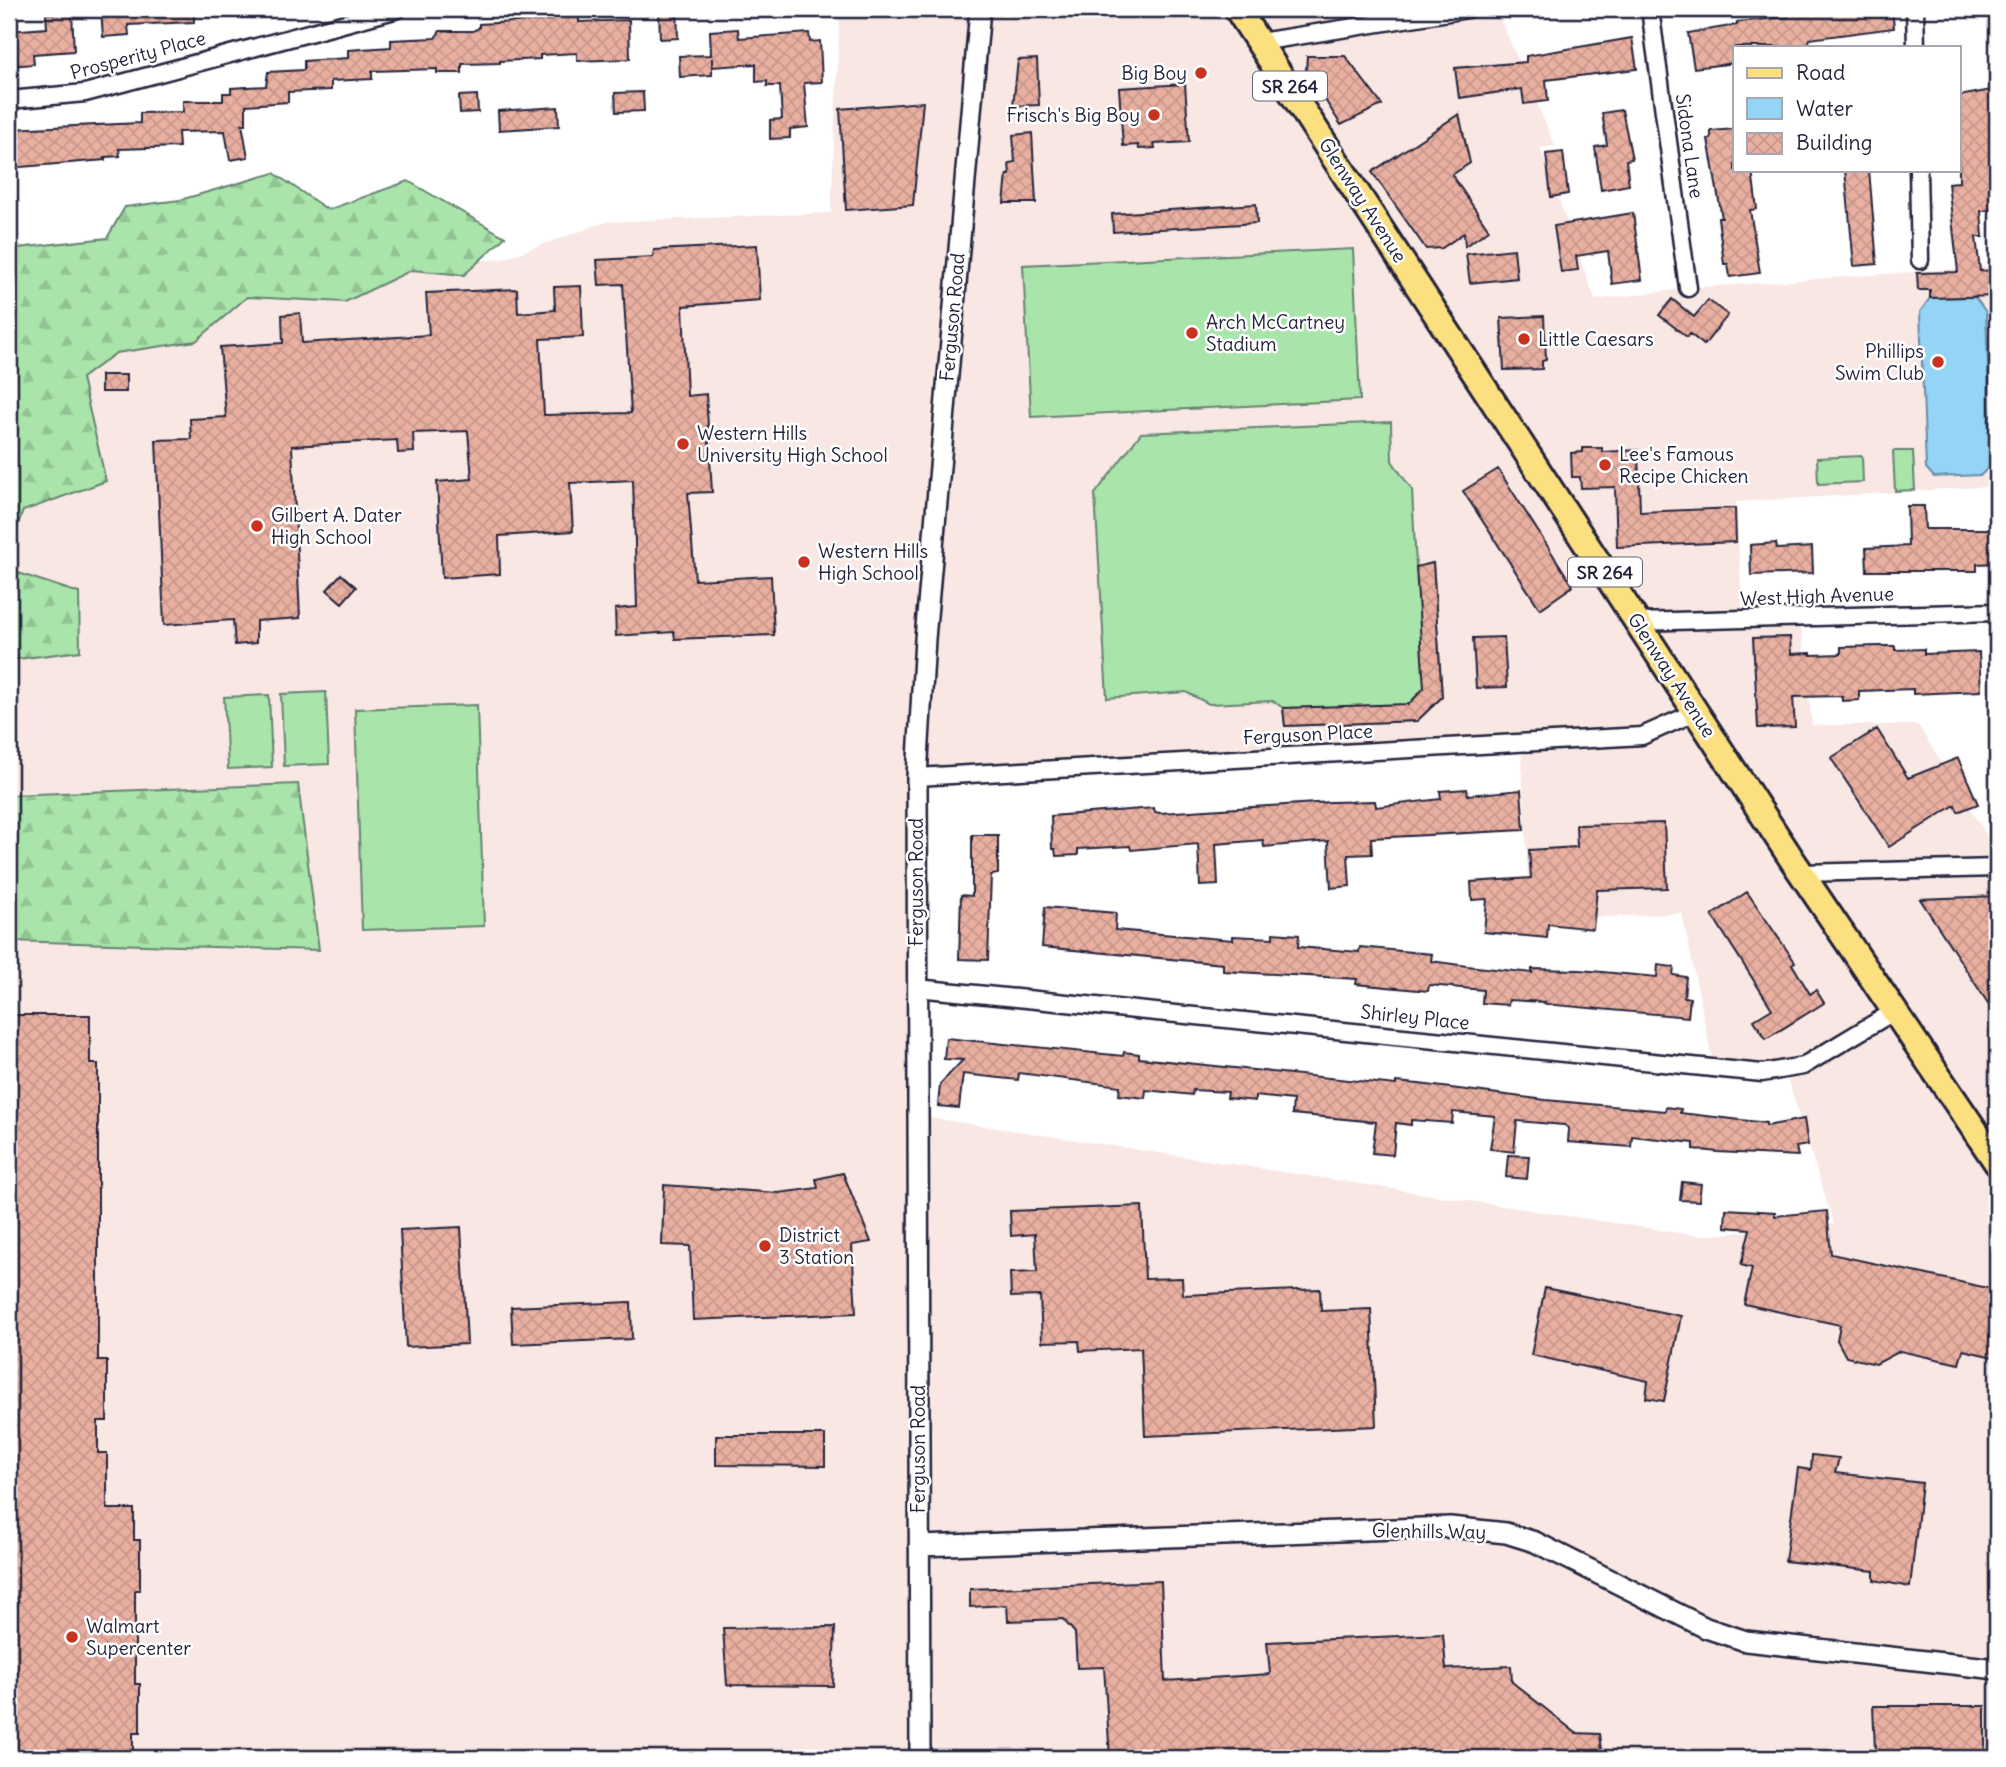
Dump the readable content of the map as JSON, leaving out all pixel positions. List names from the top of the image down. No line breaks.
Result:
{"streets":{"main road":["SR 264","Glenway Avenue"],"street":["Prosperity Place","Sidona Lane","Ferguson Road","West High Avenue","Ferguson Place","Shirley Place","Glenhills Way"]},"crossings":[["Glenway Avenue","West High Avenue"],["Glenway Avenue","Ferguson Place"],["Glenway Avenue","Shirley Place"],["Ferguson Road","Ferguson Place"],["Ferguson Road","Shirley Place"],["Ferguson Road","Glenhills Way"]],"places":["Big Boy","Frisch's Big Boy","Arch McCartney Stadium","Little Caesars","Phillips Swim Club","Western Hills University High School","Lee's Famous Recipe Chicken","Gilbert A. Dater High School","Western Hills High School","District 3 Station","Walmart Supercenter"],"legend":["Road","Water","Building"]}
